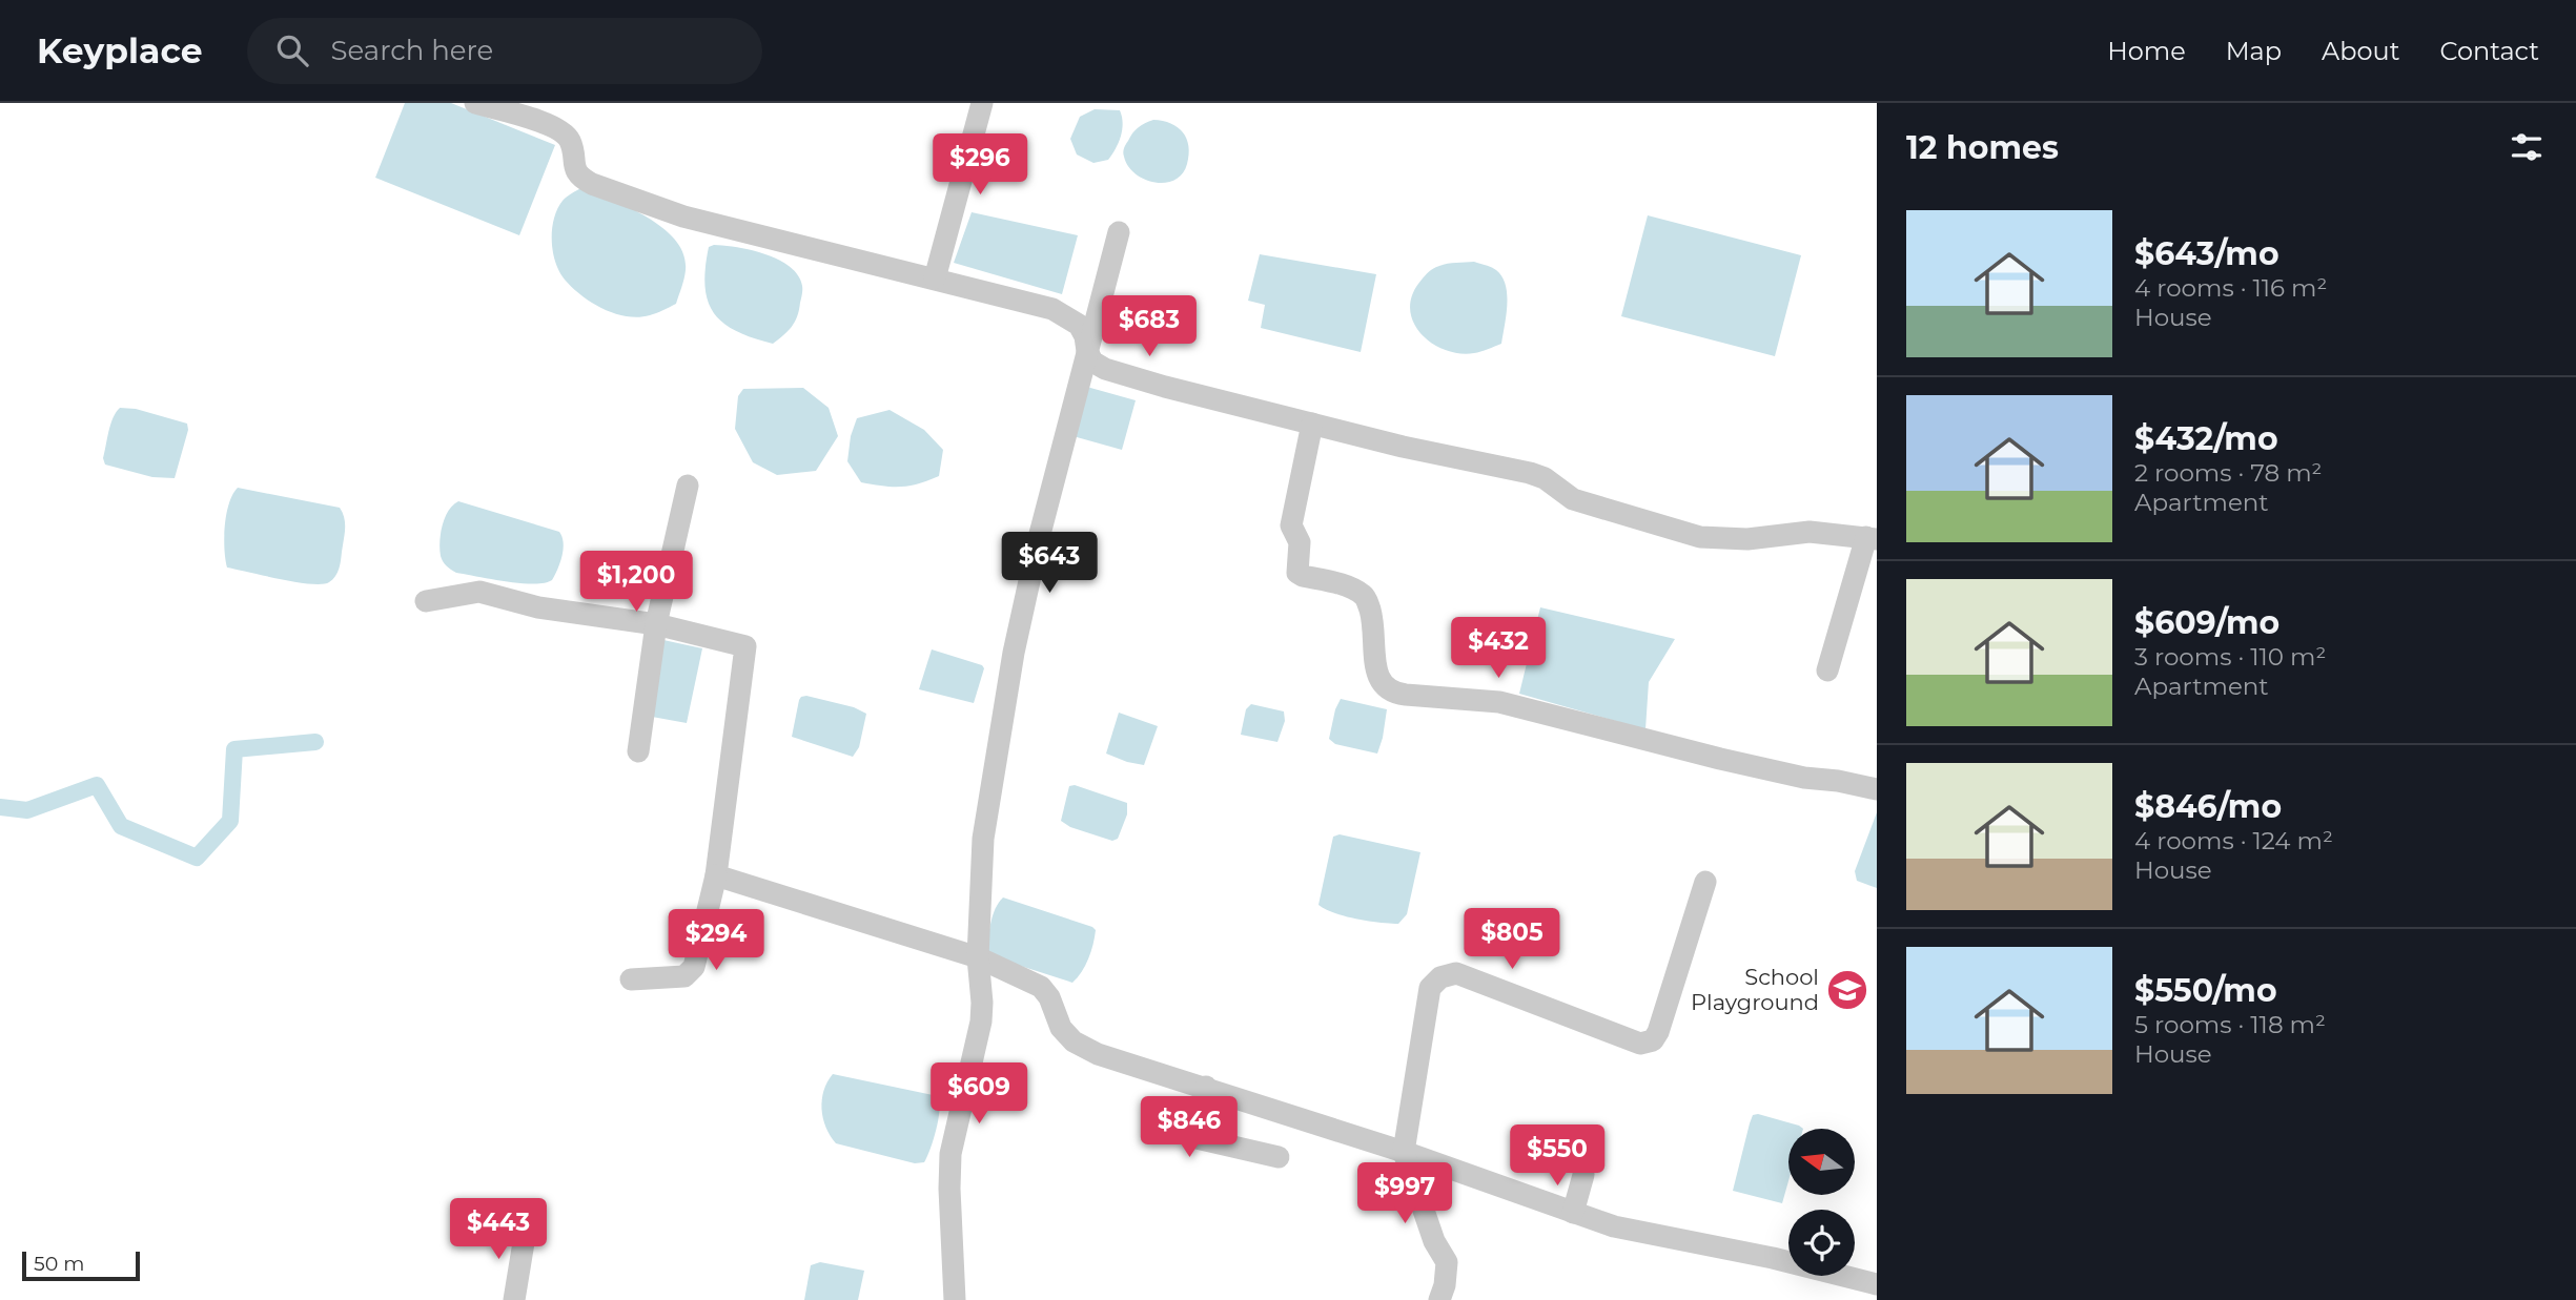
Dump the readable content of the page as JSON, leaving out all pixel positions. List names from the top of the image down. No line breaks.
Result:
{"places":{"school or university":["School Playground"]},"scale_bar":"50 m","north":"left","page":{"header":"Keyplace","search":"Search here","nav":["Home","Map","About","Contact"],"heading":"12 homes","price":["$296","$683","$643","$1,200","$432","$805","$294","$609","$846","$550","$997","$443"],"list":[{"name":"$643/mo","note":"4 rooms · 116 m² · House"},{"name":"$432/mo","note":"2 rooms · 78 m² · Apartment"},{"name":"$609/mo","note":"3 rooms · 110 m² · Apartment"},{"name":"$846/mo","note":"4 rooms · 124 m² · House"},{"name":"$550/mo","note":"5 rooms · 118 m² · House"}],"scale":"50 m"}}
